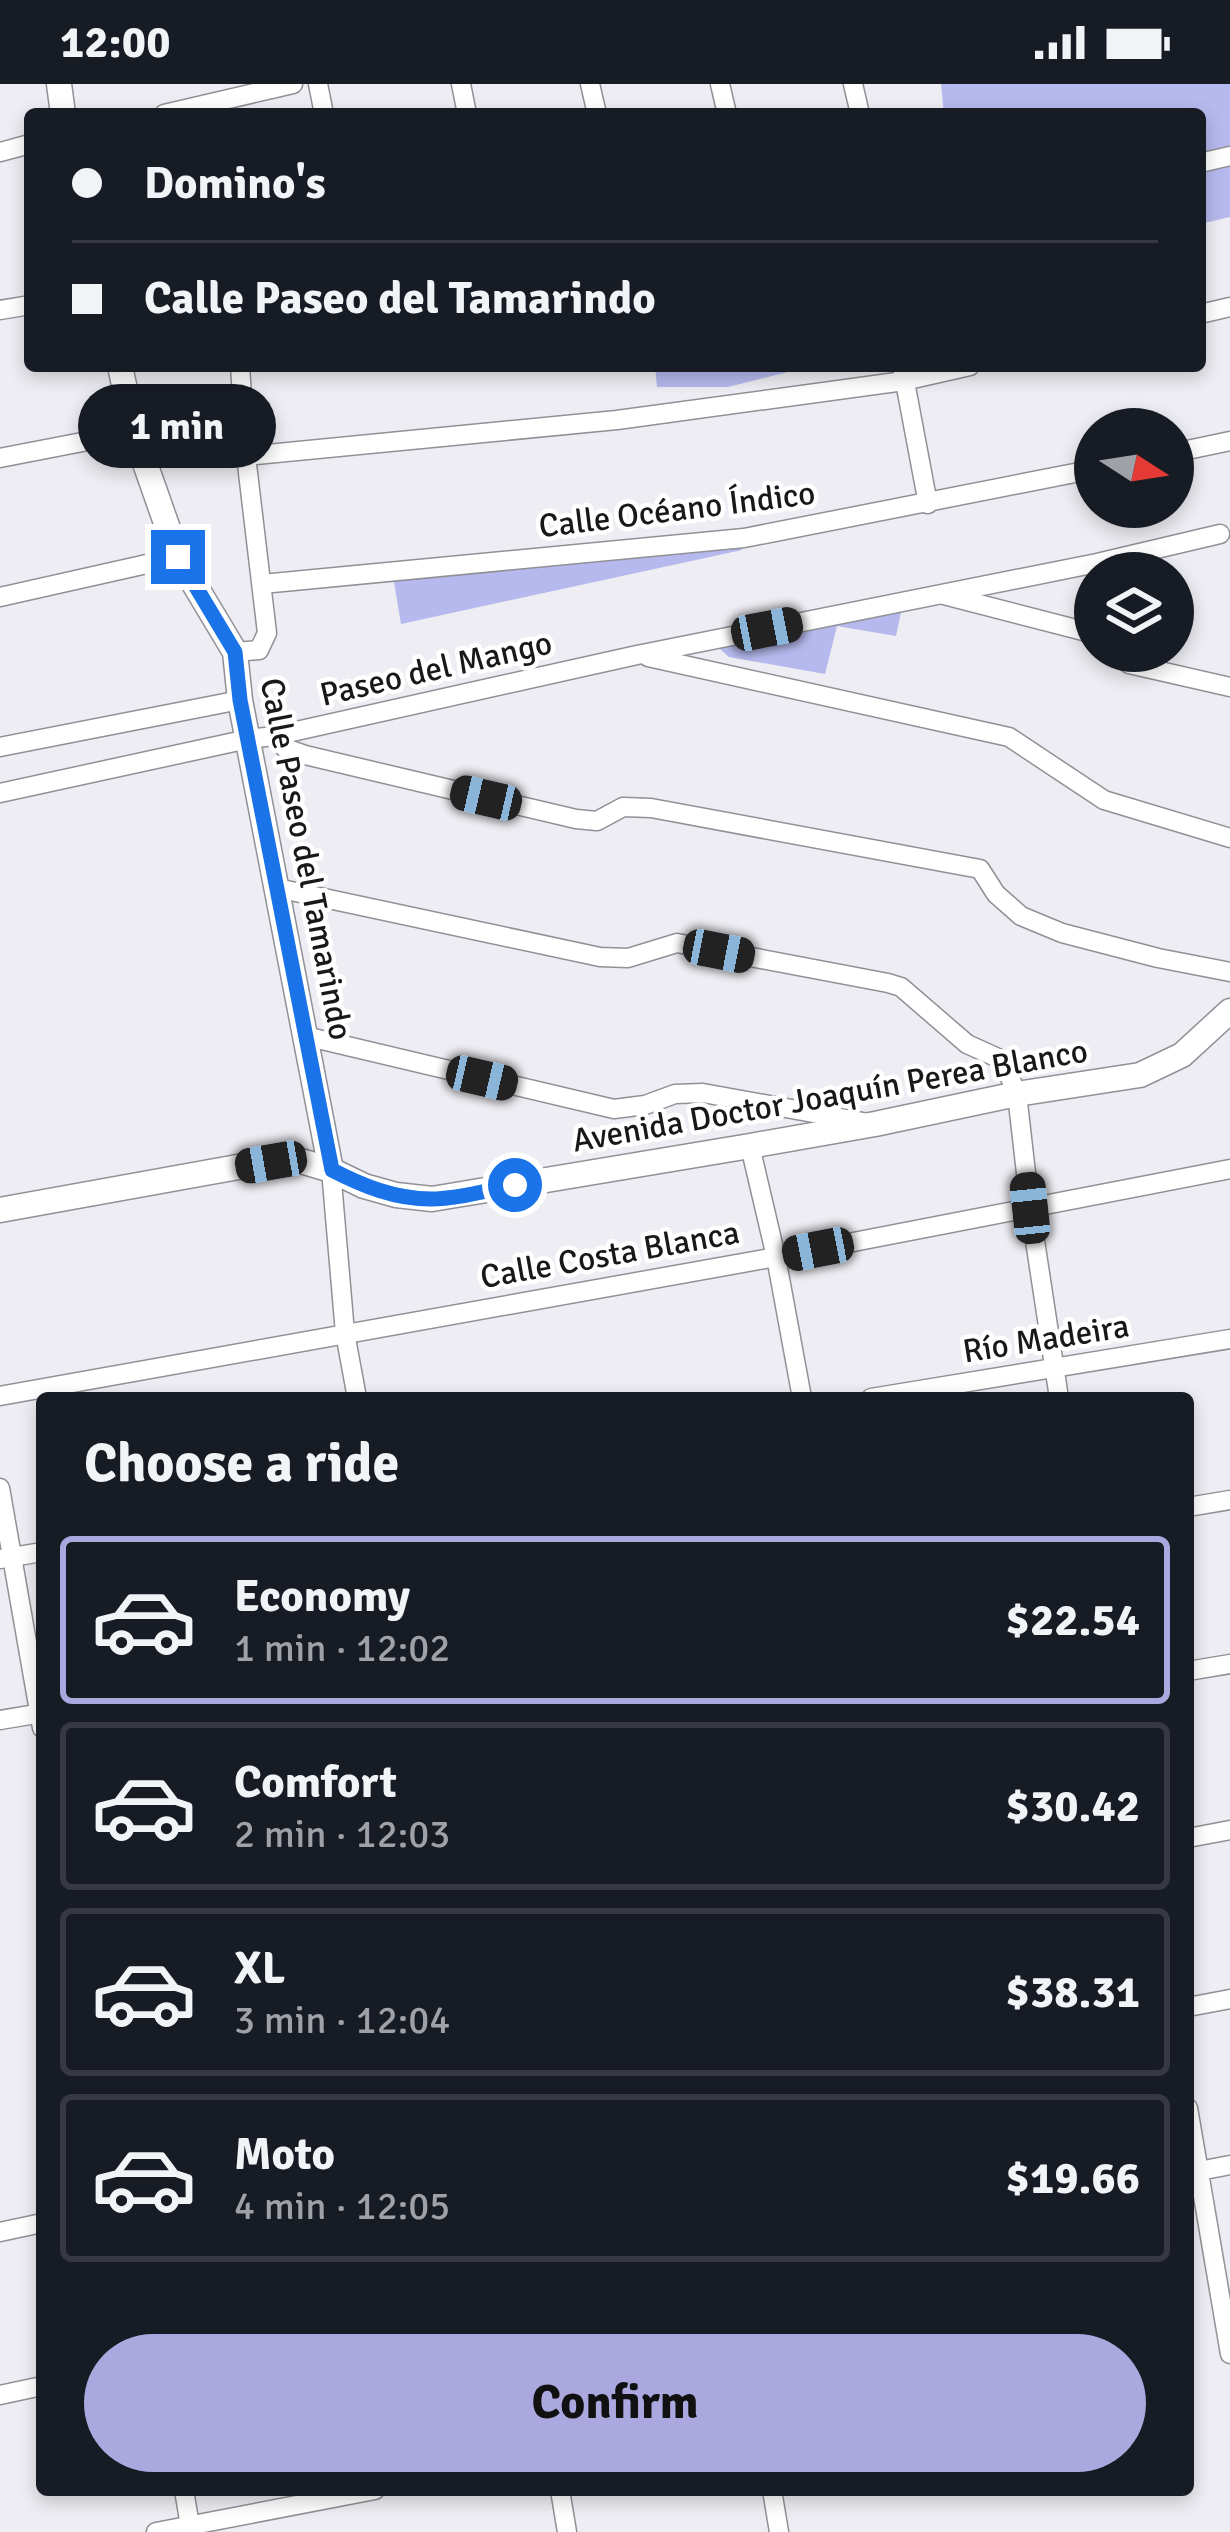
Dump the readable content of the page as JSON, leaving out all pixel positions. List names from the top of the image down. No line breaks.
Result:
{"streets":{"main road":["Calle Paseo del Tamarindo","Avenida Doctor Joaquín Perea Blanco"],"street":["Calle Océano Índico","Paseo del Mango","Calle Costa Blanca","Río Madeira"]},"crossings":[["Paseo del Mango","Calle Paseo del Tamarindo"],["Calle Paseo del Tamarindo","Avenida Doctor Joaquín Perea Blanco"]],"north":"right","page":{"status":"12:00","banner":["Domino's","Calle Paseo del Tamarindo"],"bubble":"1 min","heading":"Choose a ride","list":[{"name":"Economy","note":"1 min · 12:02","value":"$22.54"},{"name":"Comfort","note":"2 min · 12:03","value":"$30.42"},{"name":"XL","note":"3 min · 12:04","value":"$38.31"},{"name":"Moto","note":"4 min · 12:05","value":"$19.66"}],"buttons":"Confirm"}}
